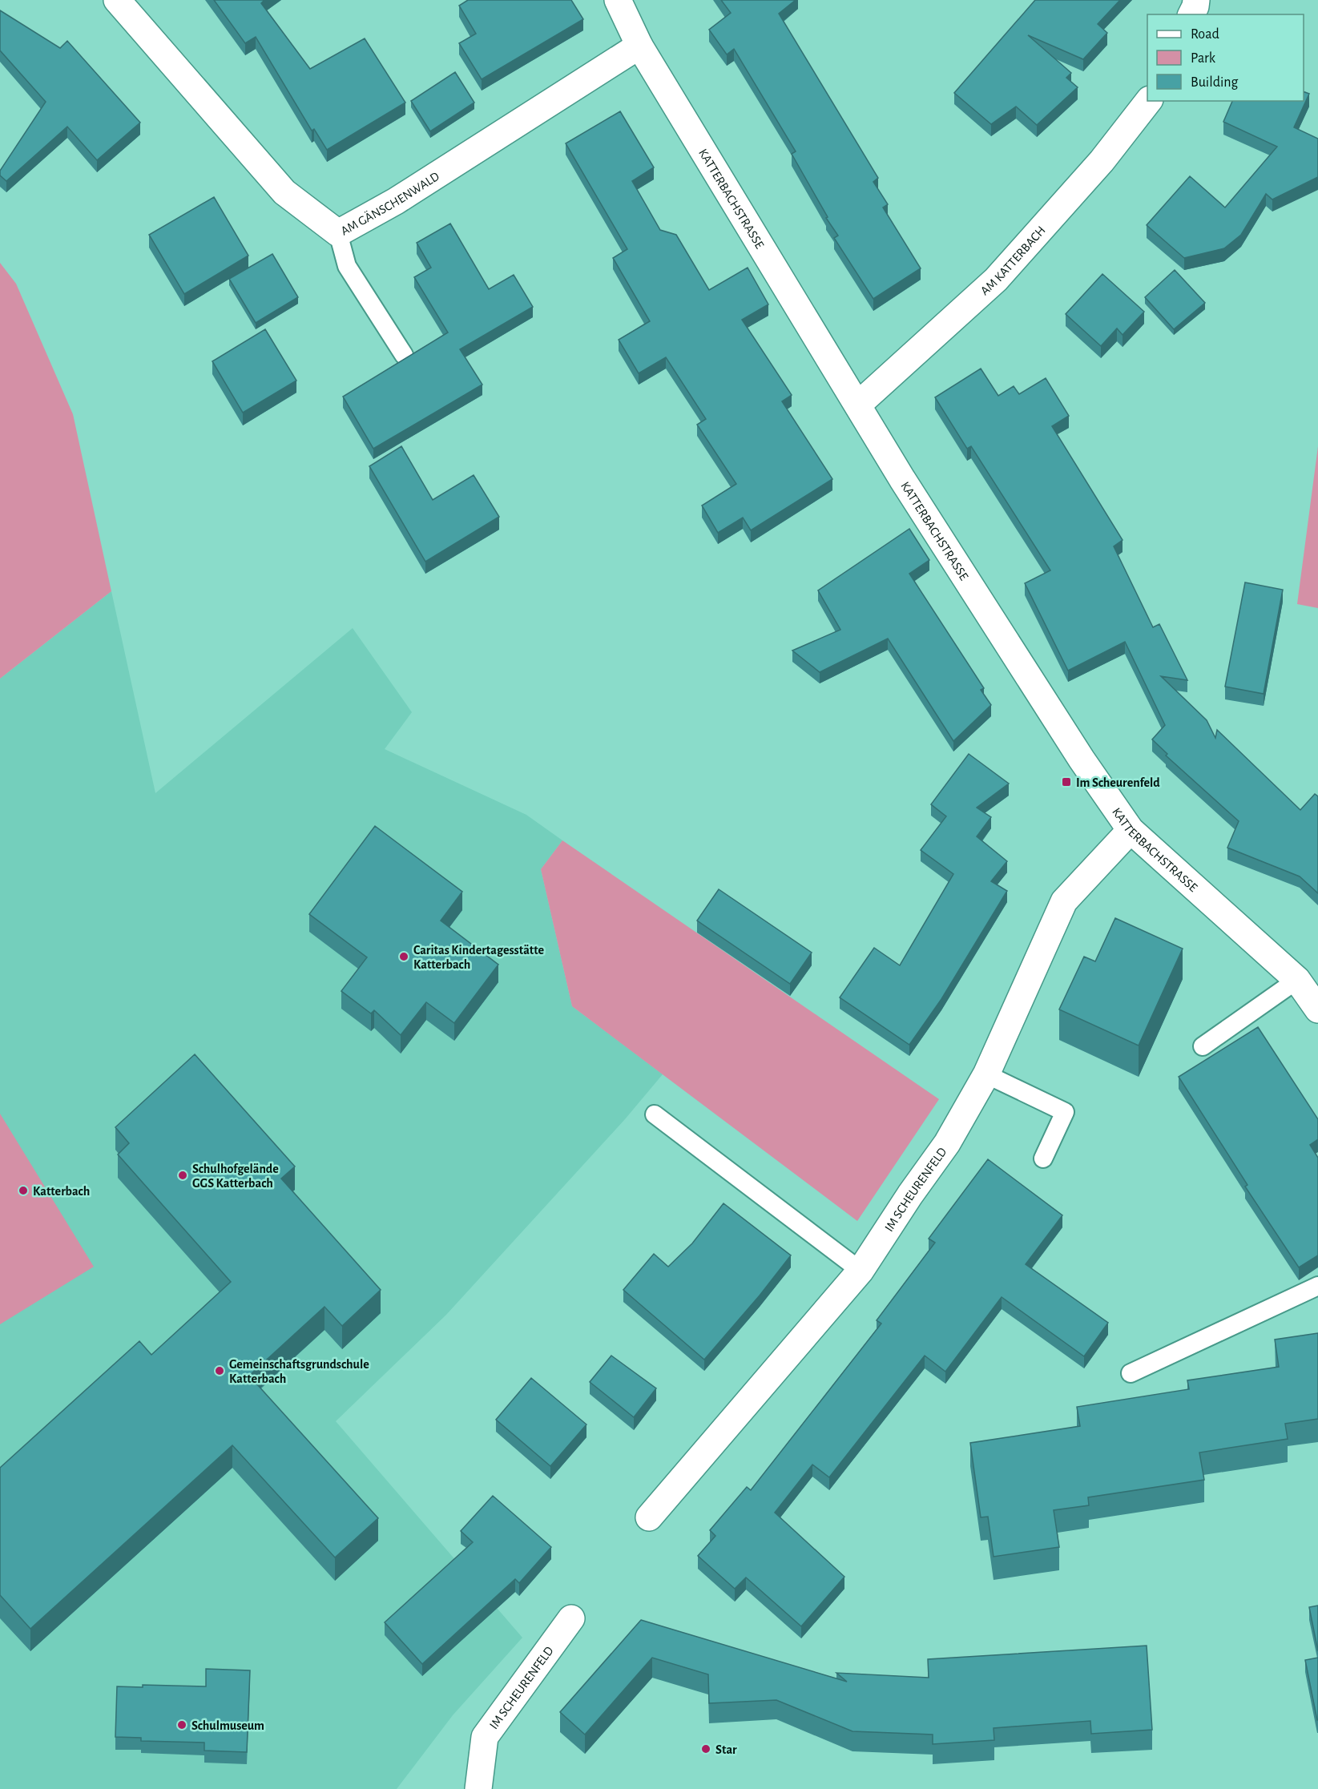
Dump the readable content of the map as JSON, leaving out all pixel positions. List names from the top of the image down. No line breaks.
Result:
{"streets":{"street":["KATTERBACHSTRASSE","AM GÄNSCHENWALD","AM KATTERBACH","IM SCHEURENFELD"]},"crossings":[["KATTERBACHSTRASSE","AM GÄNSCHENWALD"],["KATTERBACHSTRASSE","AM KATTERBACH"],["KATTERBACHSTRASSE","IM SCHEURENFELD"]],"places":{"transit":["Im Scheurenfeld"],"other":["Caritas Kindertagesstätte Katterbach","Schulhofgelände GGS Katterbach","Katterbach","Gemeinschaftsgrundschule Katterbach","Schulmuseum","Star"]},"legend":["Road","Park","Building"]}
